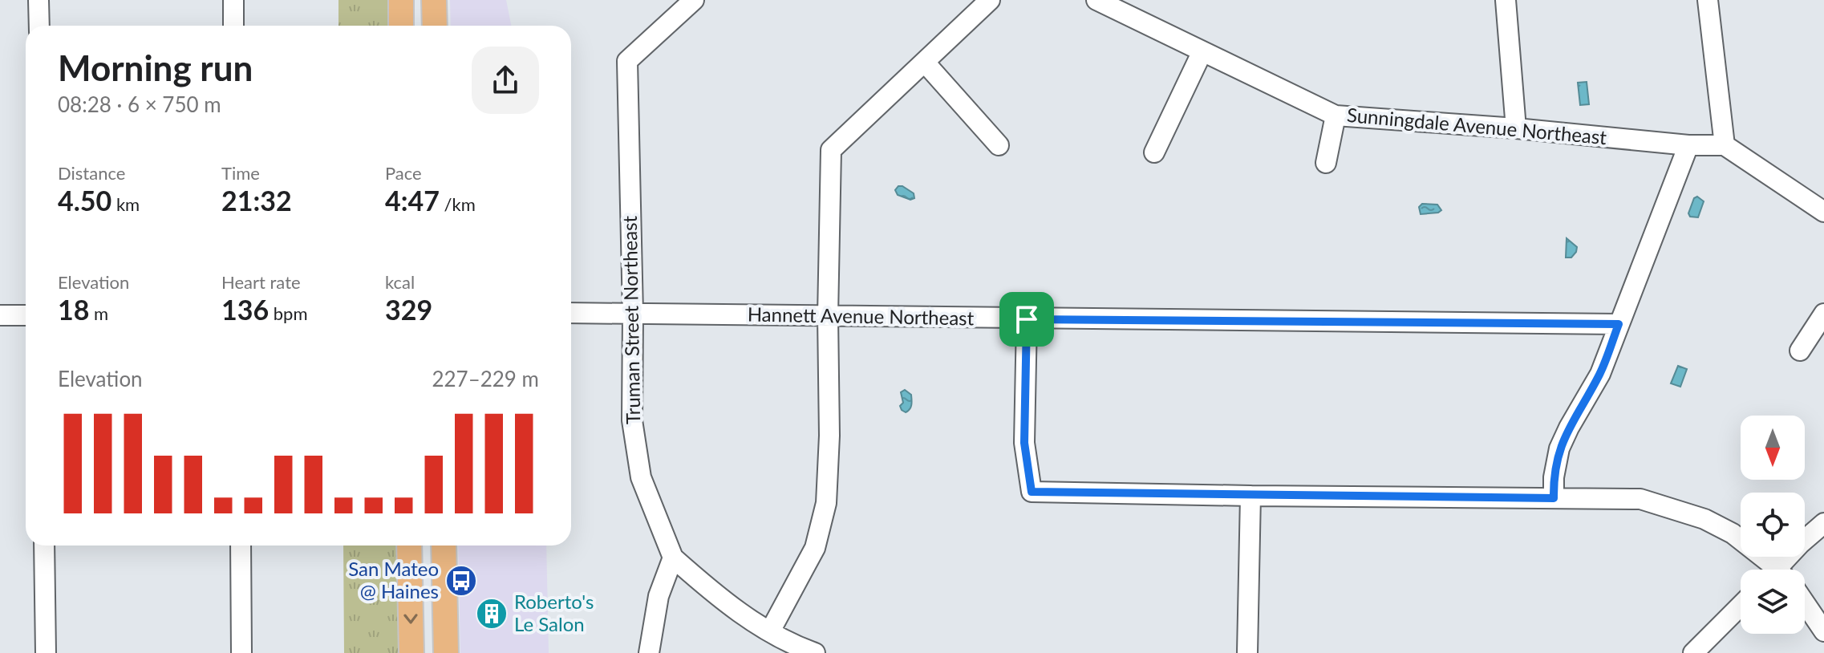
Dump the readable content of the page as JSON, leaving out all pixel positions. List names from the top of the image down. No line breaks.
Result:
{"streets":{"street":["Sunningdale Avenue Northeast","Hannett Avenue Northeast","Truman Street Northeast"]},"crossings":[["Hannett Avenue Northeast","Truman Street Northeast"]],"places":{"bus stop":["San Mateo @ Haines"],"building":["Roberto's Le Salon"]},"north":"bottom","page":{"heading":["Morning run","08:28 · 6 × 750 m"],"stats":[["Distance","4.50 km"],["Time","21:32"],["Pace","4:47 /km"],["Elevation","18 m"],["Heart rate","136 bpm"],["kcal","329"]],"chart":["Elevation","227–229 m"]}}
